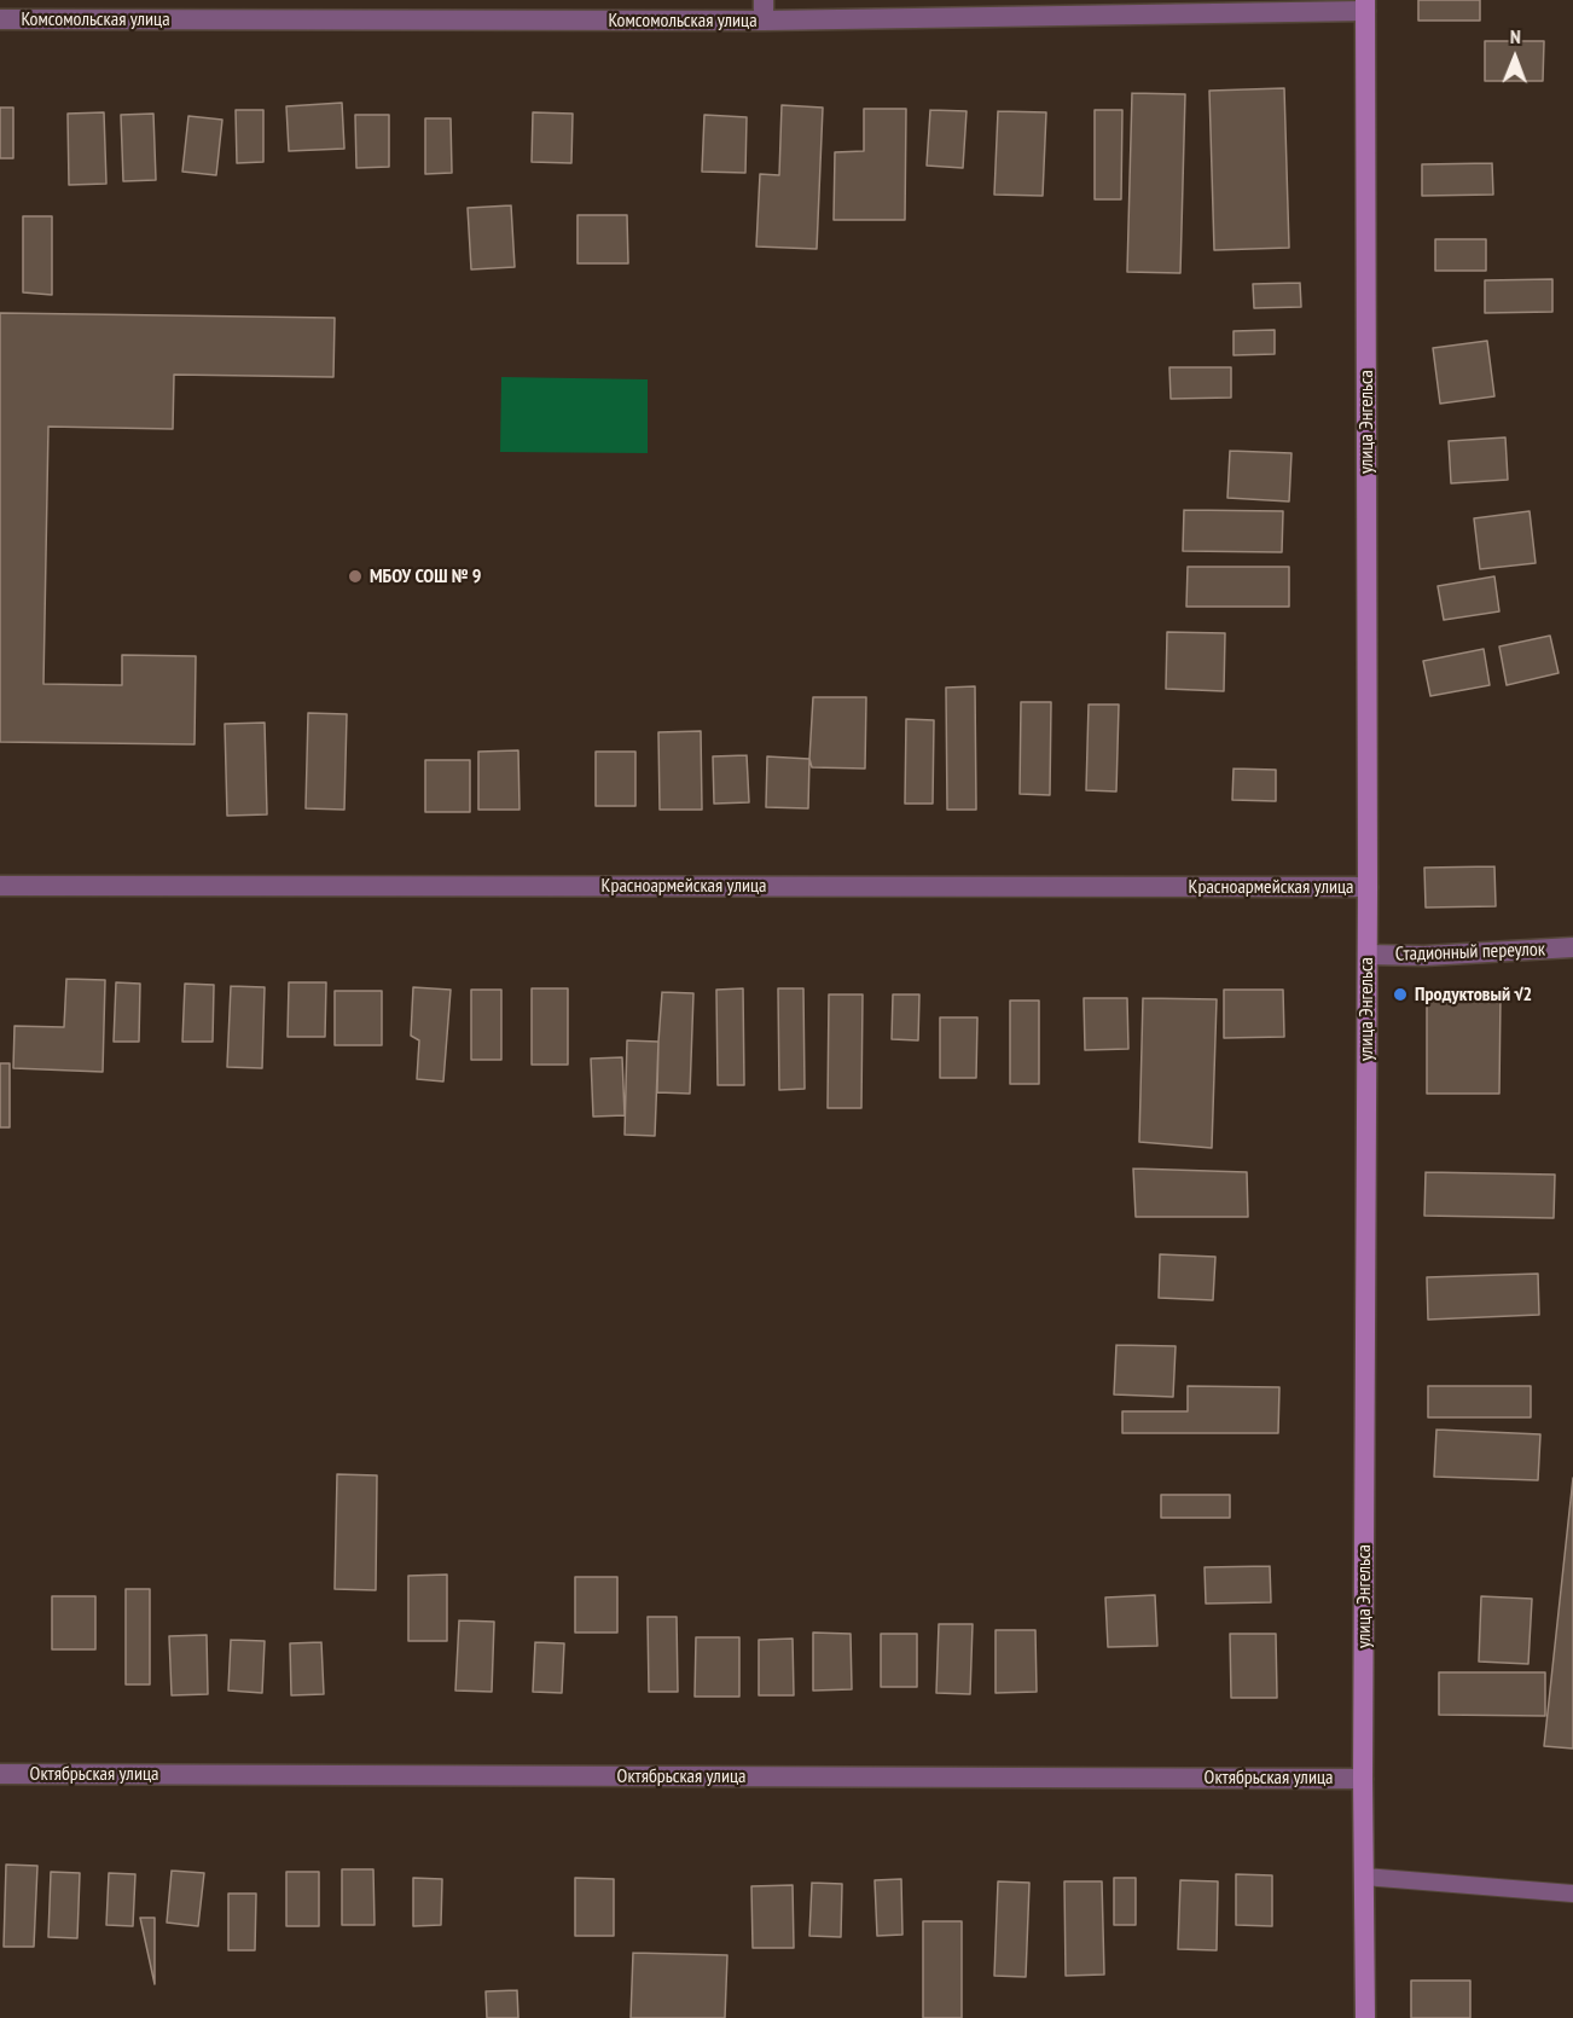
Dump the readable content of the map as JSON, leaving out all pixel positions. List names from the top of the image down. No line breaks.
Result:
{"streets":{"main road":["улица Энгельса"],"street":["Комсомольская улица","Красноармейская улица","Стадионный переулок","Октябрьская улица"]},"crossings":[["Комсомольская улица","улица Энгельса"],["улица Энгельса","Красноармейская улица"],["улица Энгельса","Стадионный переулок"],["улица Энгельса","Октябрьская улица"]],"places":["МБОУ СОШ № 9","Продуктовый √2"],"north":"top"}
